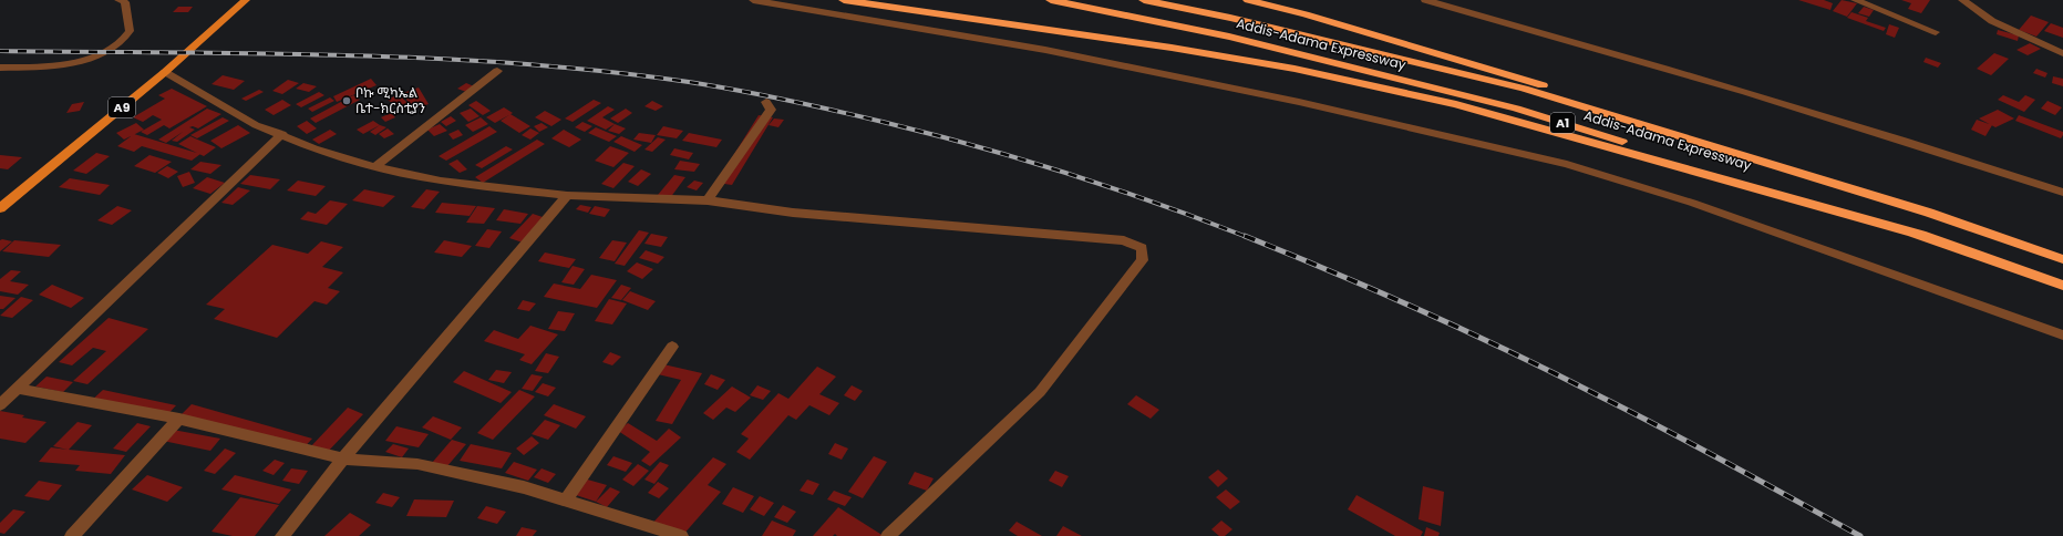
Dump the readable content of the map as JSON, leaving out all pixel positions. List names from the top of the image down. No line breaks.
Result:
{"streets":{"highway":["Addis-Adama Expressway","A1"],"main road":["A9"]},"places":["ቦኩ ሚካኤል ቤተ-ክርስቲያን"]}
